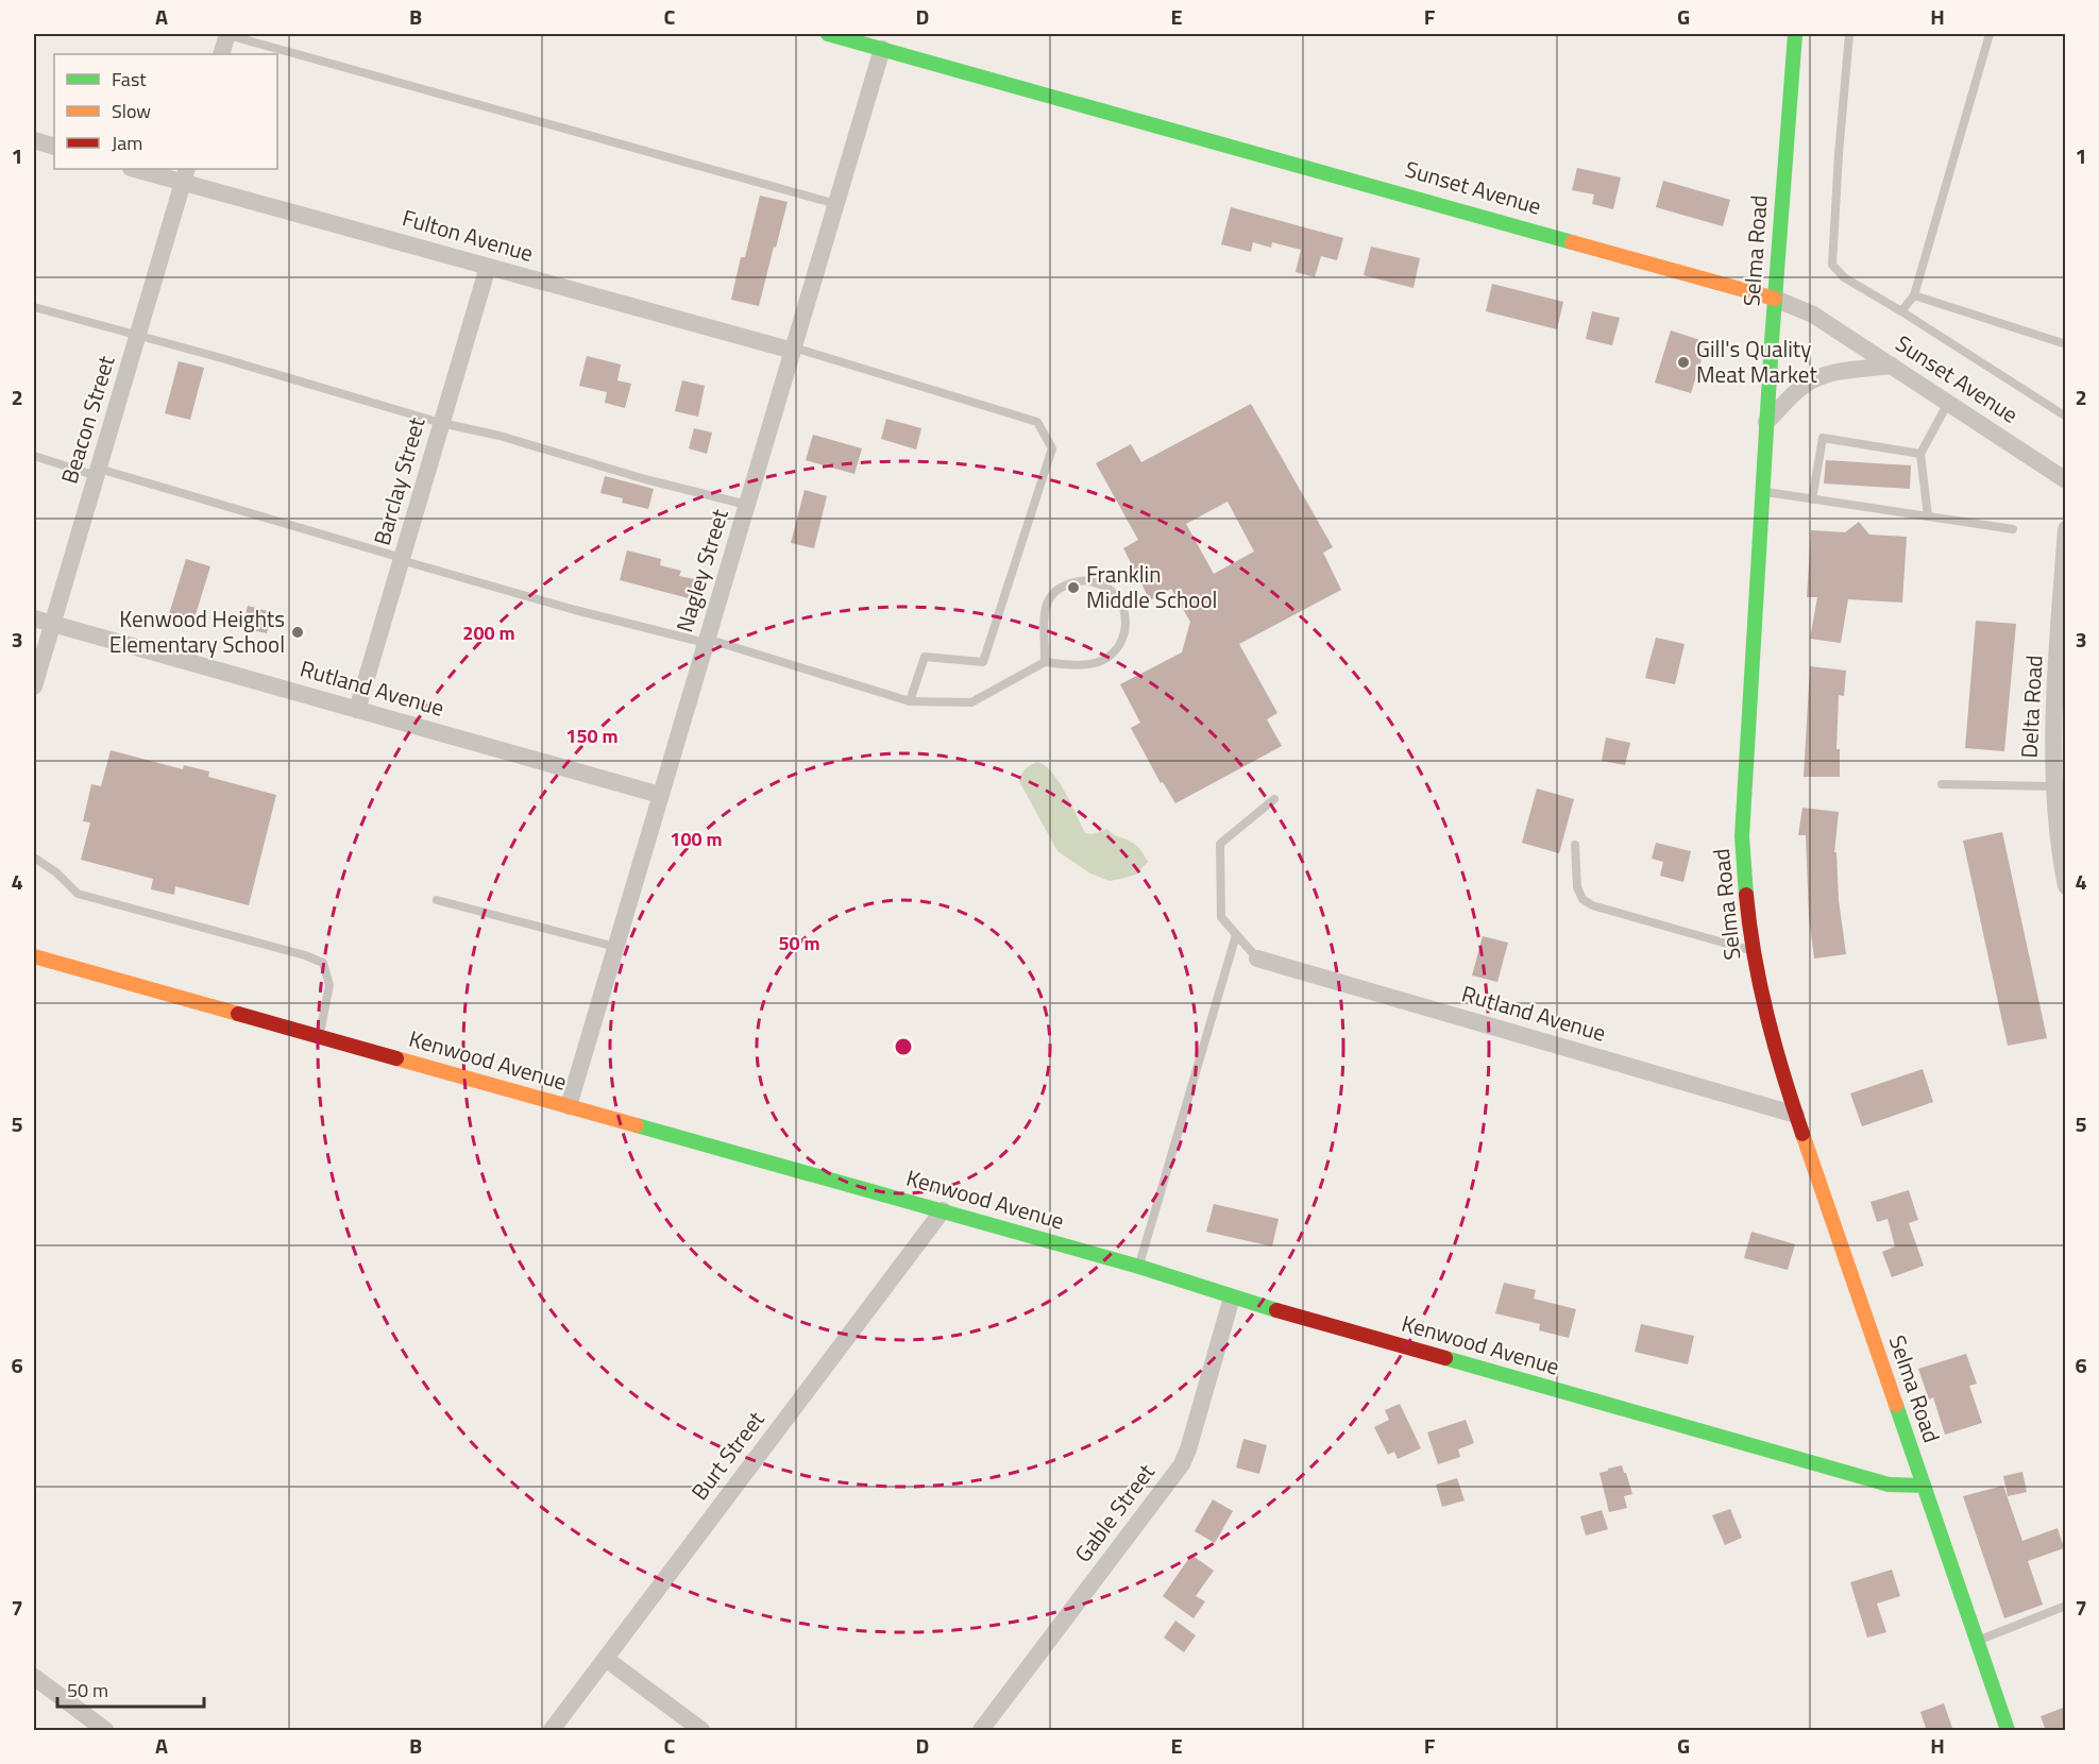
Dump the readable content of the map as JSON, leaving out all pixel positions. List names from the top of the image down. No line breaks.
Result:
{"streets":{"street":["Sunset Avenue","Fulton Avenue","Selma Road","Beacon Street","Barclay Street","Nagley Street","Rutland Avenue","Delta Road","Kenwood Avenue","Burt Street","Gable Street"]},"crossings":[["Sunset Avenue","Selma Road"],["Sunset Avenue","Nagley Street"],["Fulton Avenue","Beacon Street"],["Fulton Avenue","Barclay Street"],["Fulton Avenue","Nagley Street"],["Selma Road","Rutland Avenue"],["Selma Road","Kenwood Avenue"],["Beacon Street","Rutland Avenue"],["Barclay Street","Rutland Avenue"],["Nagley Street","Rutland Avenue"],["Nagley Street","Kenwood Avenue"],["Kenwood Avenue","Burt Street"],["Kenwood Avenue","Gable Street"]],"places":["Gill's Quality Meat Market","Franklin Middle School","Kenwood Heights Elementary School"],"legend":["Fast","Slow","Jam"],"scale_bar":"50 m","grid":{"columns":["A","B","C","D","E","F","G","H"],"rows":["1","2","3","4","5","6","7"]},"rings":["200 m","150 m","100 m","50 m"]}
